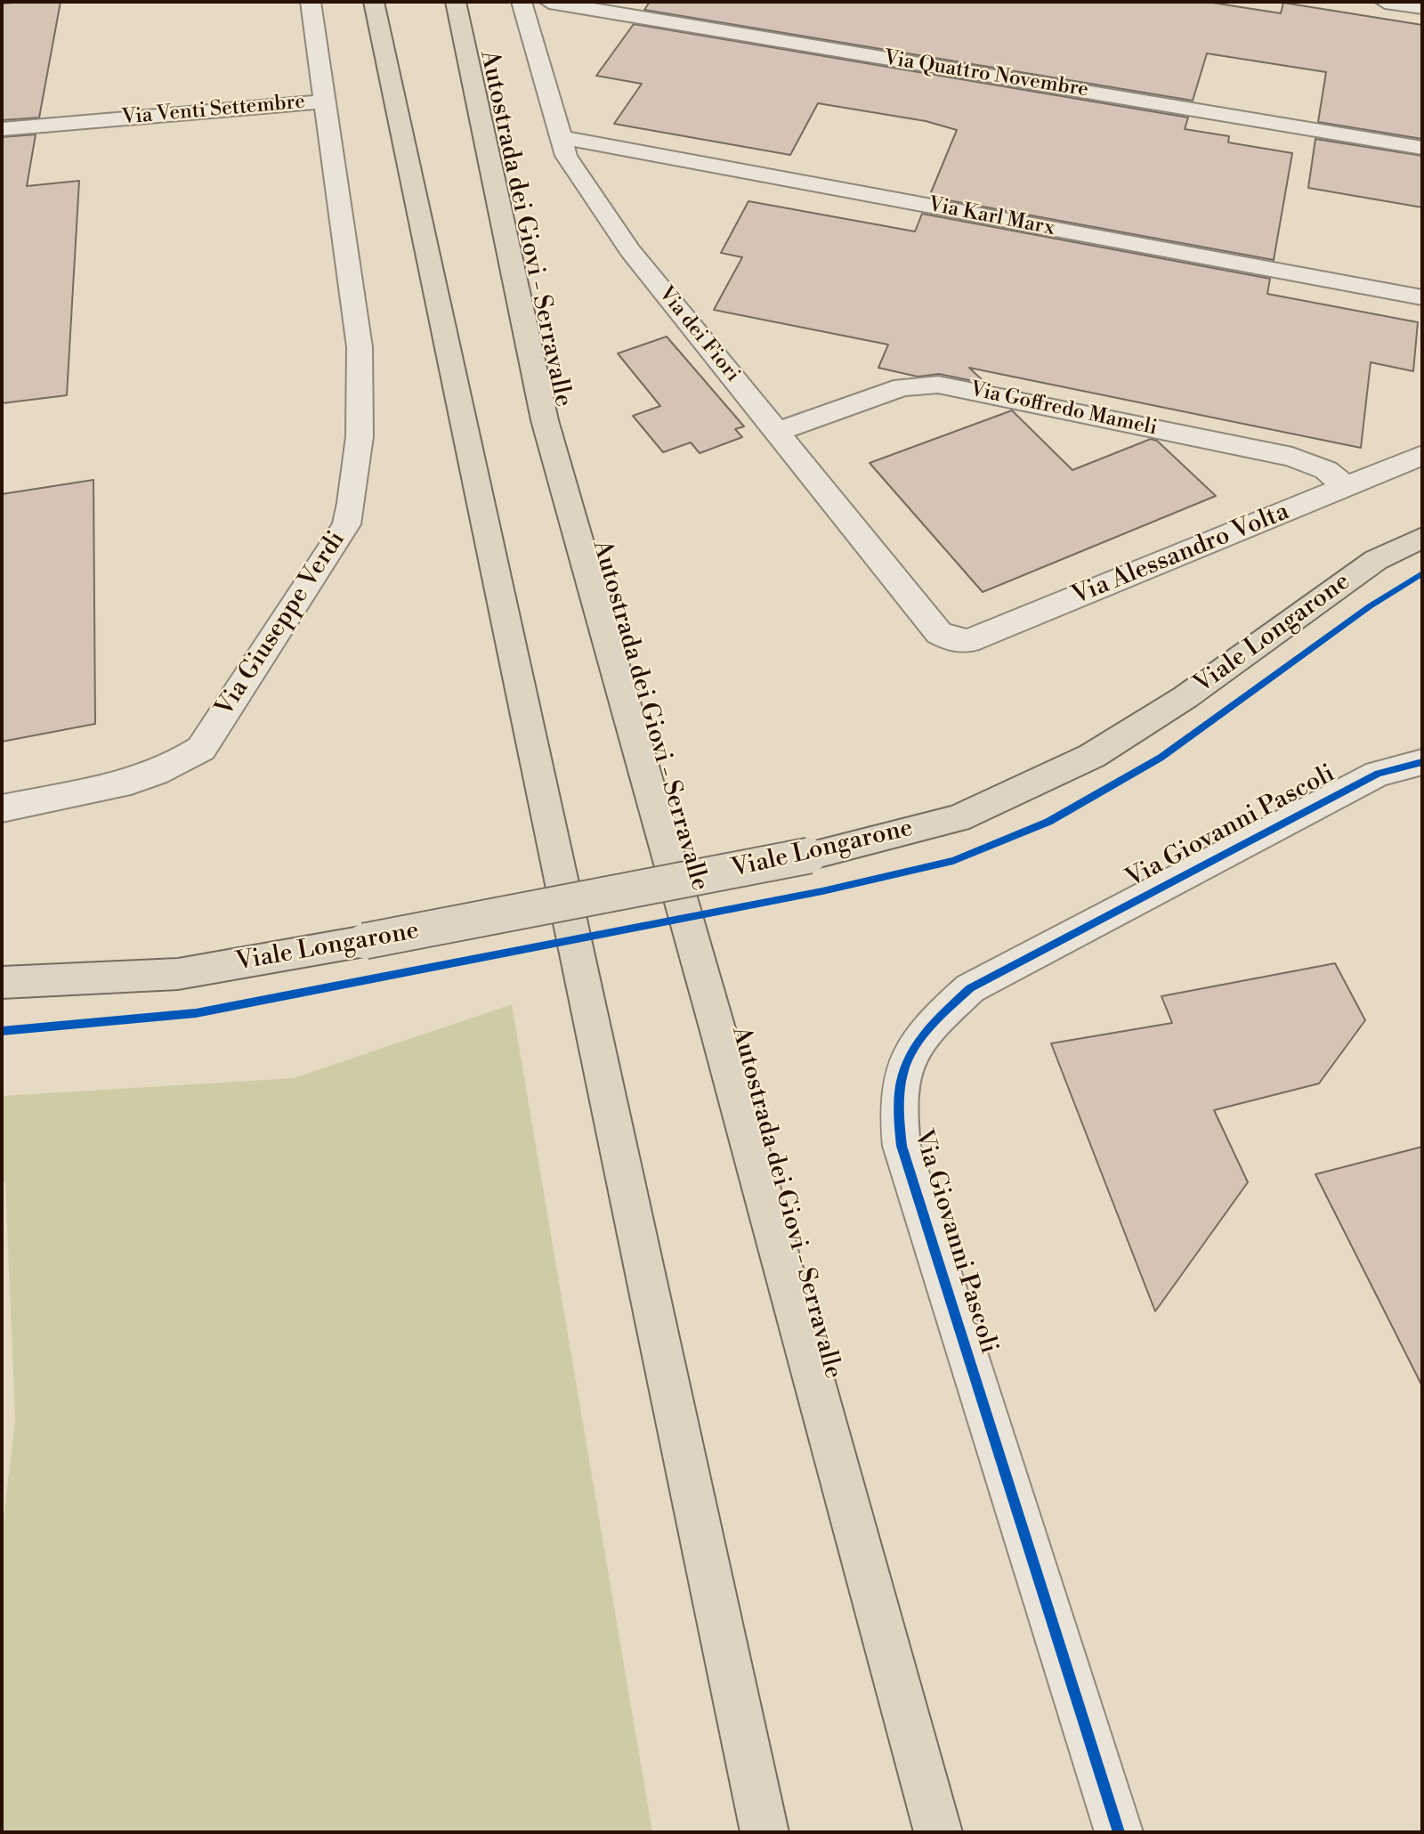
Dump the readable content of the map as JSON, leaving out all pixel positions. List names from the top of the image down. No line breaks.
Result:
{"streets":{"main road":["Autostrada dei Giovi - Serravalle","Viale Longarone"],"street":["Via Quattro Novembre","Via Venti Settembre","Via Karl Marx","Via dei Fiori","Via Goffredo Mameli","Via Alessandro Volta","Via Giuseppe Verdi","Via Giovanni Pascoli"]},"crossings":[["Via Venti Settembre","Via Giuseppe Verdi"],["Via Karl Marx","Via dei Fiori"],["Via dei Fiori","Via Goffredo Mameli"],["Via dei Fiori","Via Alessandro Volta"],["Via Goffredo Mameli","Via Alessandro Volta"]]}
